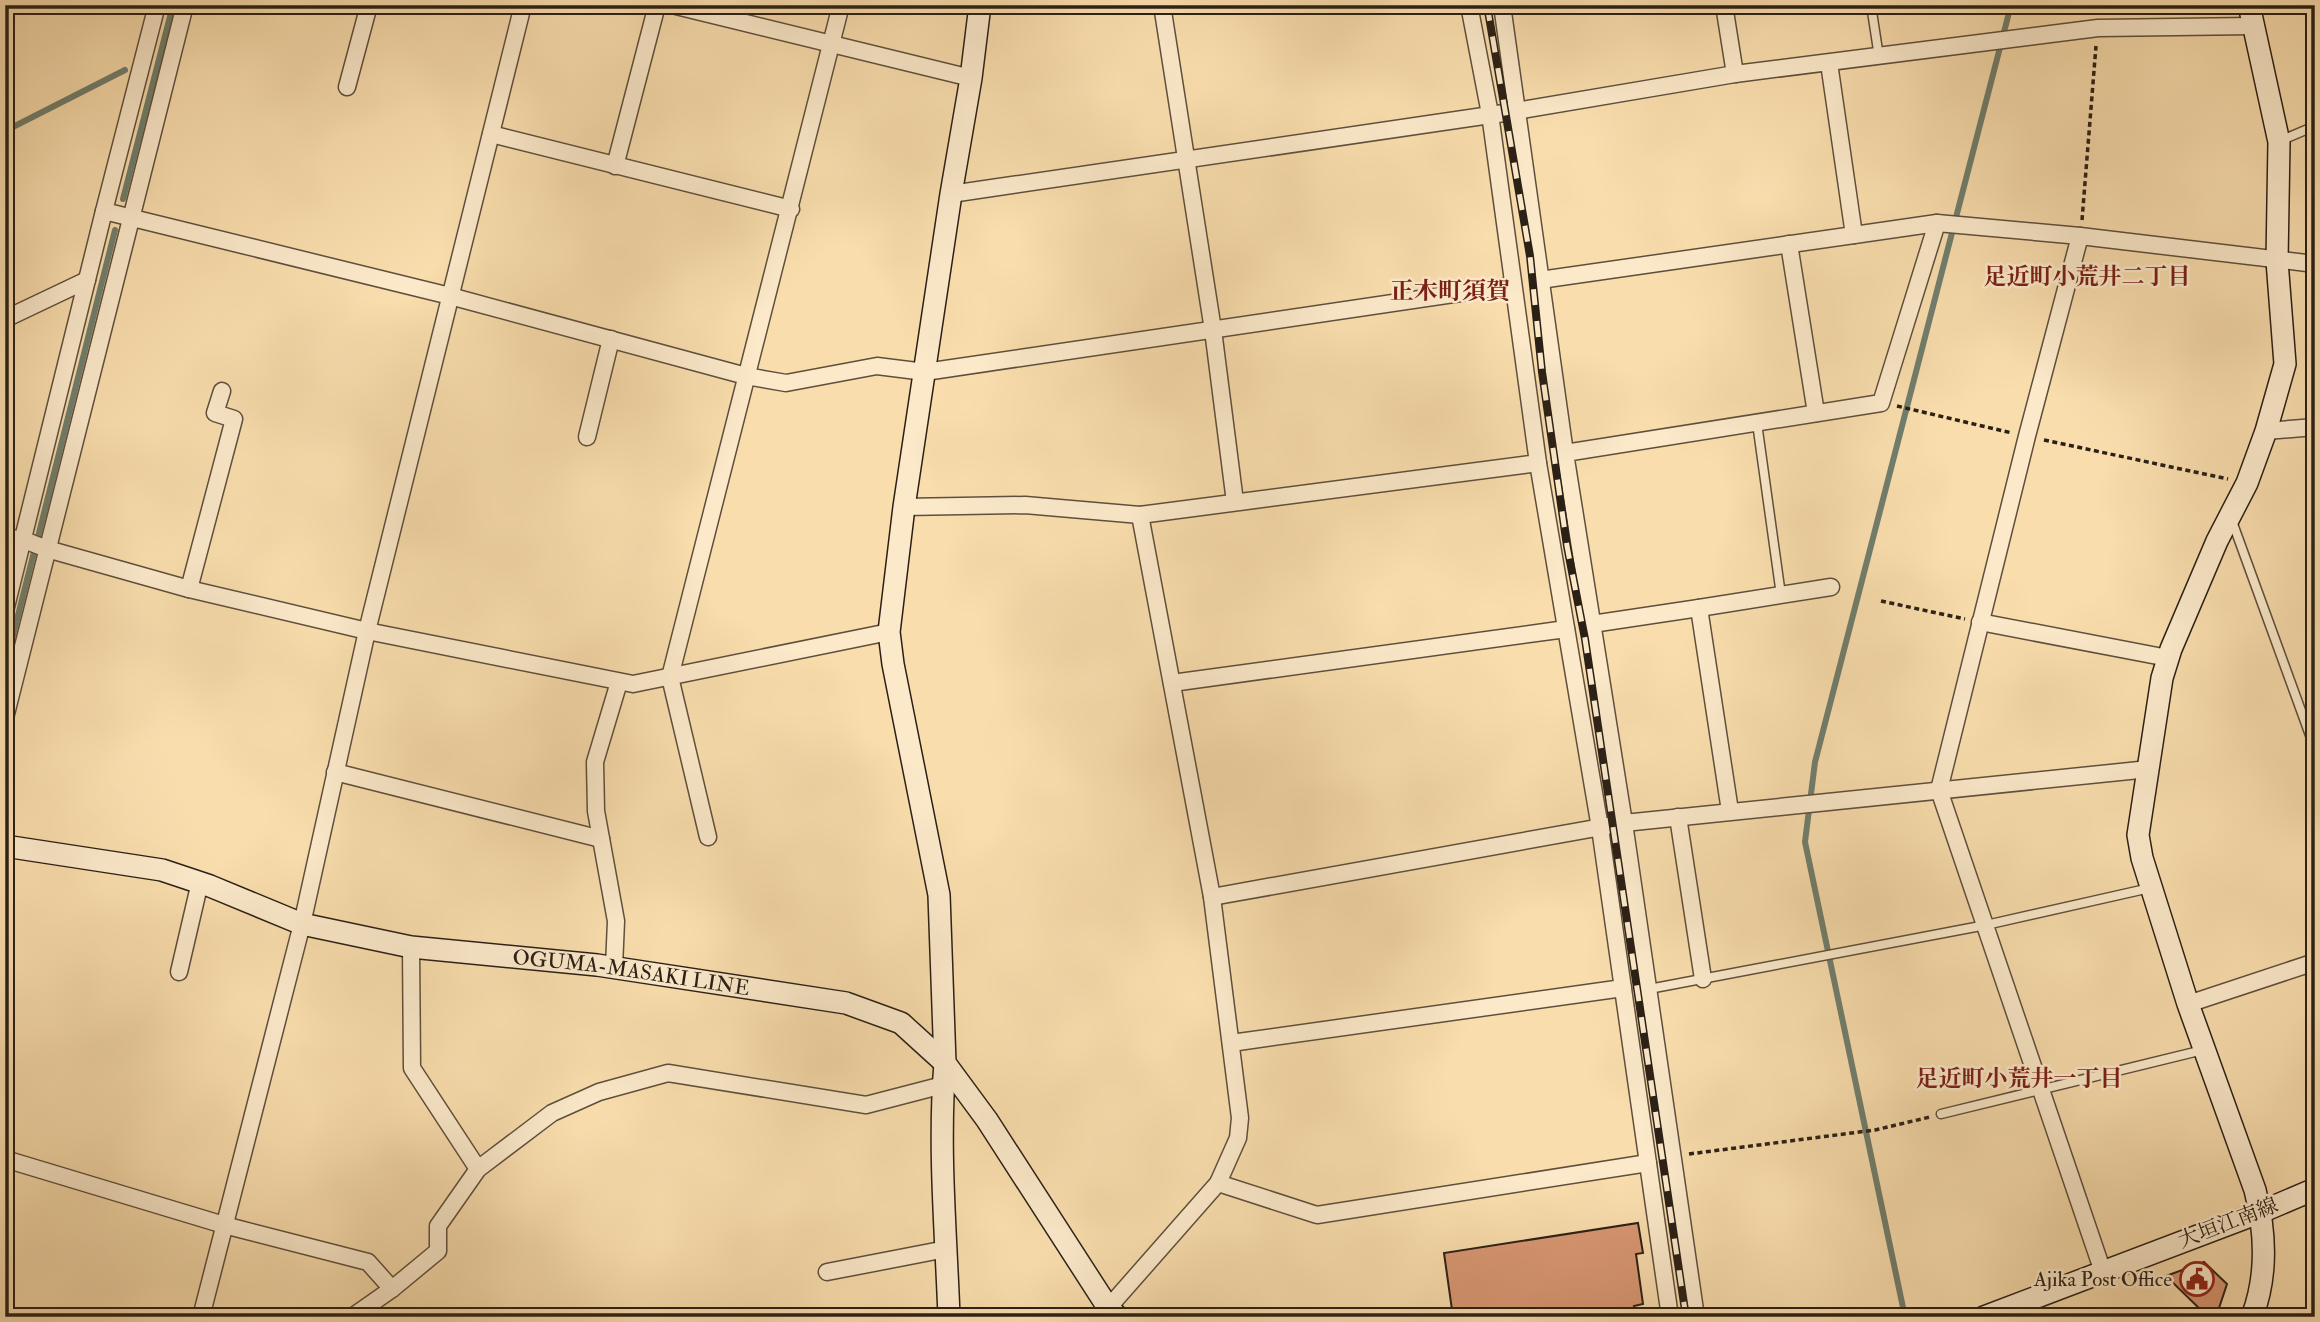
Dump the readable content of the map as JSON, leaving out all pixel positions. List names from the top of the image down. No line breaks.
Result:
{"streets":{"street":["OGUMA-MASAKI LINE","大垣江南線"]},"districts":["足近町小荒井二丁目","正木町須賀","足近町小荒井一丁目"],"places":{"public building":["Ajika Post Office"]}}
